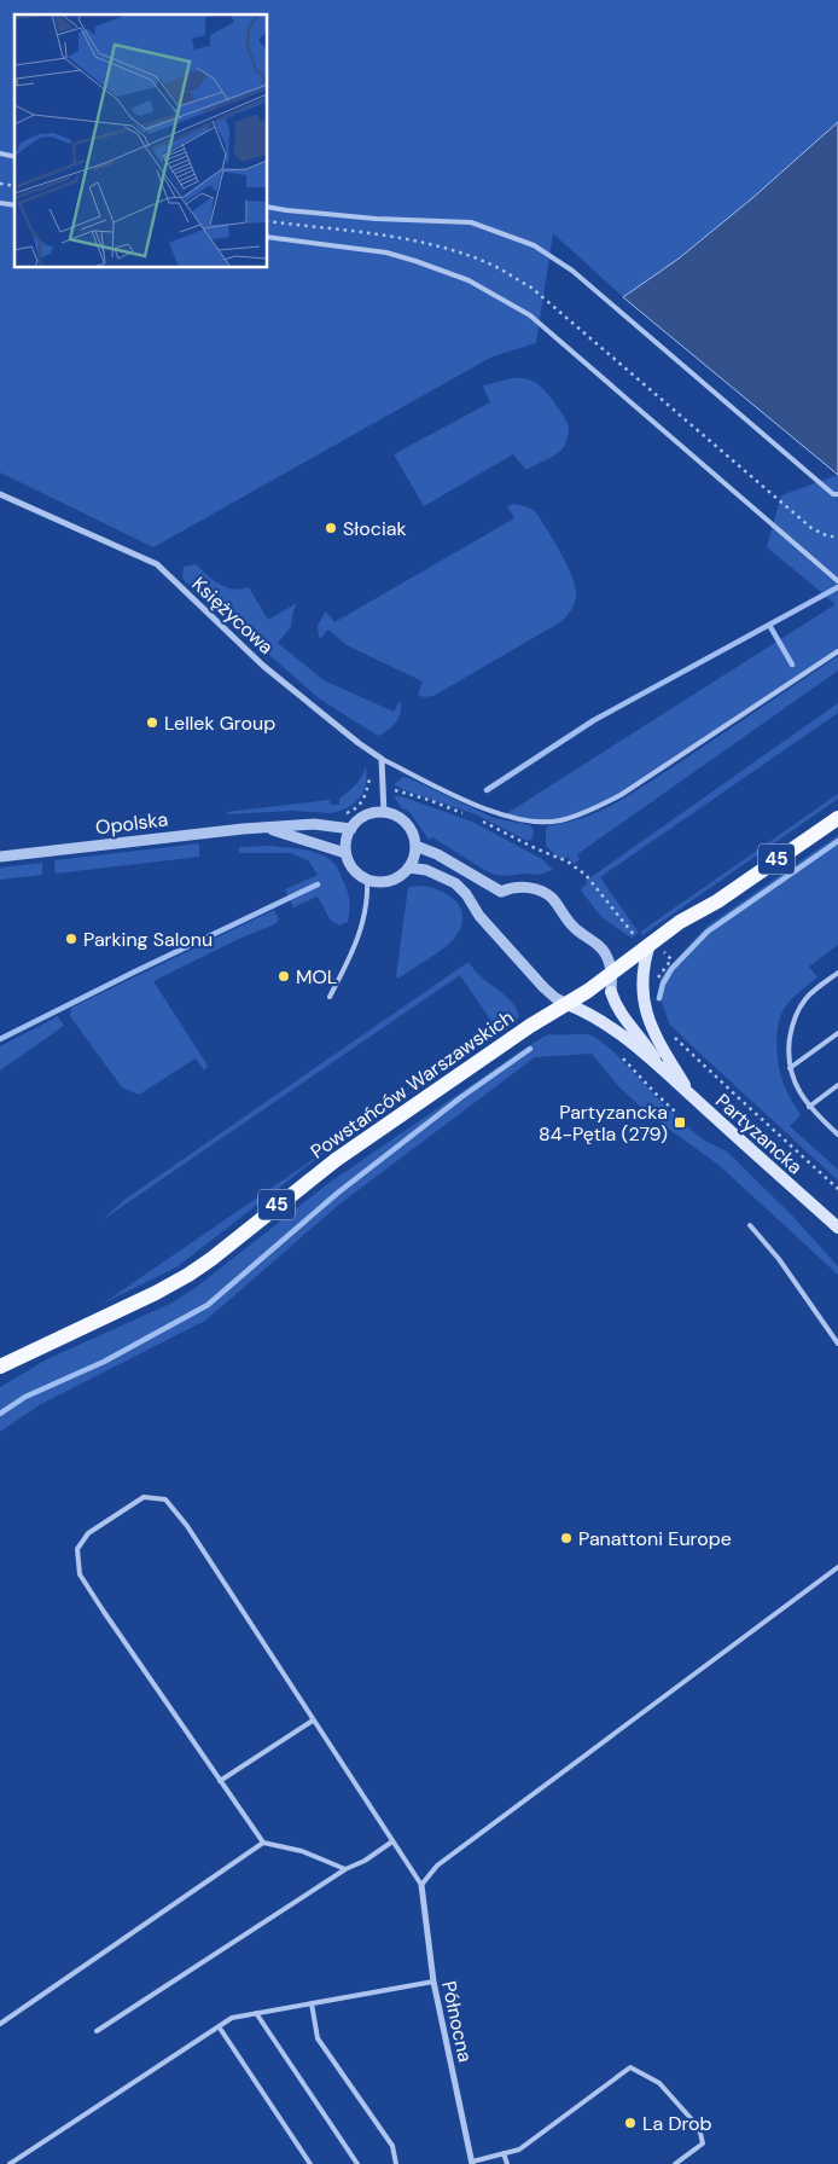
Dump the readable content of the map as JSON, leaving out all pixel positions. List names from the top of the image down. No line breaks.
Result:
{"streets":{"main road":["45","Powstańców Warszawskich","Partyzancka"],"street":["Księżycowa","Opolska","Północna"]},"crossings":[["Powstańców Warszawskich","Partyzancka"]],"places":{"other":["Słociak","Lellek Group","Parking Salonu","MOL","Panattoni Europe","La Drob"],"transit":["Partyzancka 84-Pętla (279)"]}}
